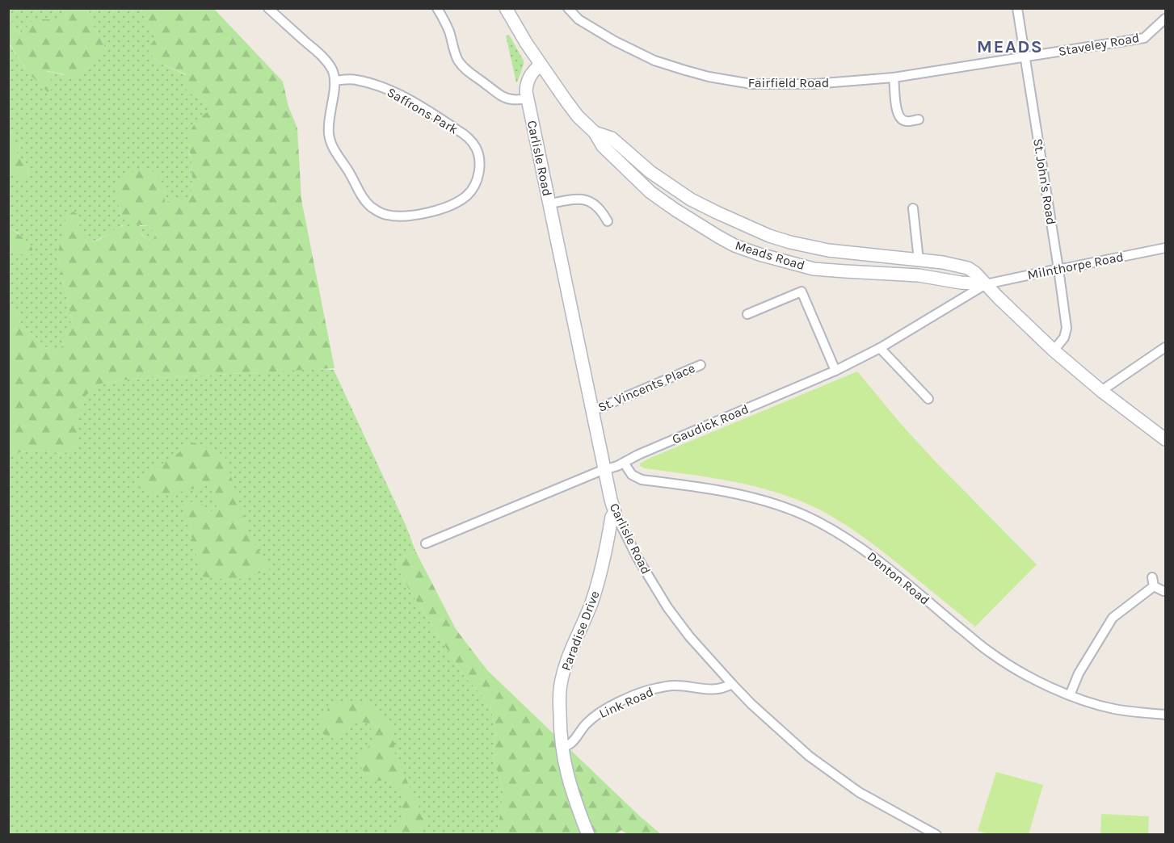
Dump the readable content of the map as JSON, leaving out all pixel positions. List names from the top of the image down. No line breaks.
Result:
{"streets":{"street":["Staveley Road","Fairfield Road","Saffrons Park","Carlisle Road","St. John's Road","Meads Road","Milnthorpe Road","St. Vincents Place","Gaudick Road","Denton Road","Paradise Drive","Link Road"]},"crossings":[["Staveley Road","Fairfield Road"],["Staveley Road","St. John's Road"],["Fairfield Road","St. John's Road"],["Carlisle Road","Meads Road"],["Carlisle Road","St. Vincents Place"],["Carlisle Road","Gaudick Road"],["Carlisle Road","Paradise Drive"],["Carlisle Road","Link Road"],["St. John's Road","Meads Road"],["St. John's Road","Milnthorpe Road"],["Meads Road","Milnthorpe Road"],["Meads Road","Gaudick Road"],["Milnthorpe Road","Gaudick Road"],["Gaudick Road","Denton Road"],["Paradise Drive","Link Road"]],"districts":["MEADS"]}
